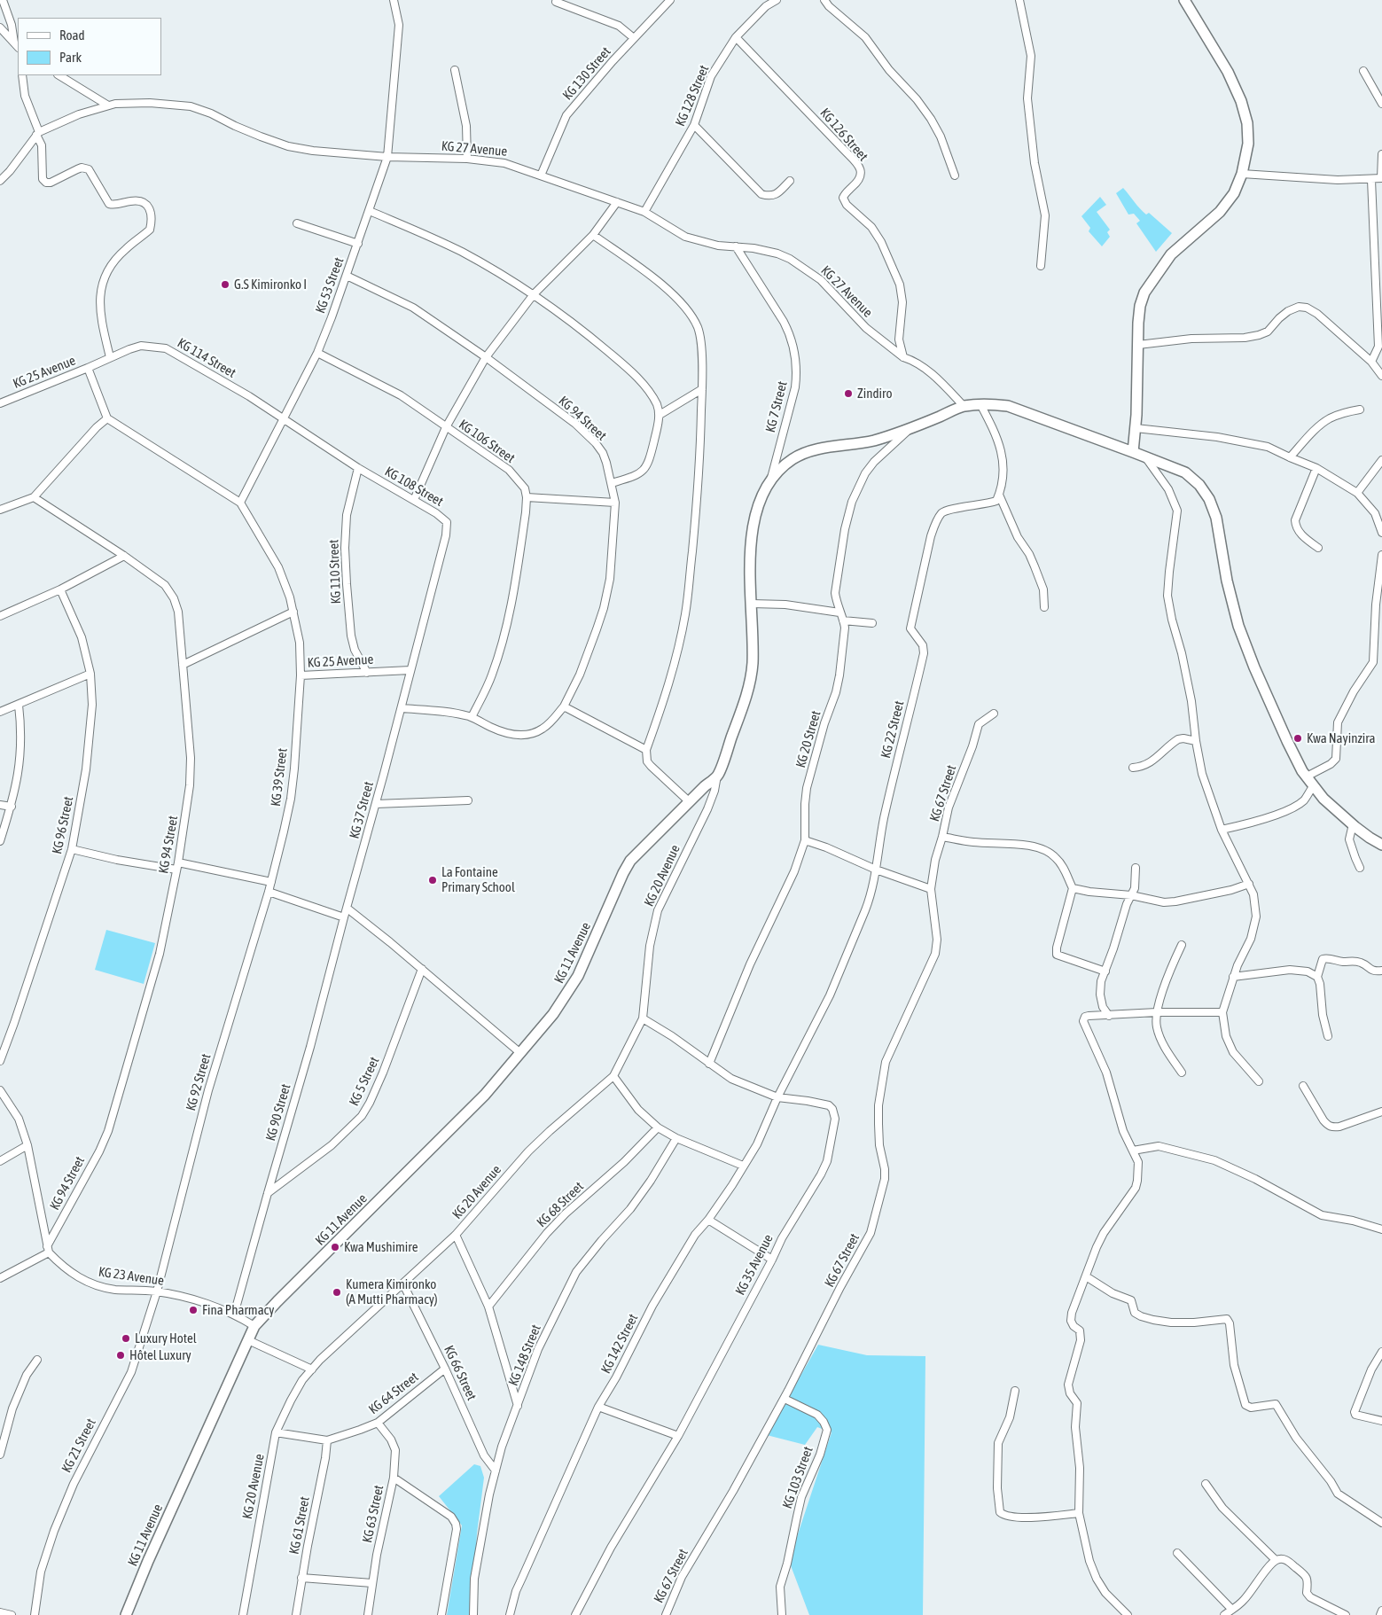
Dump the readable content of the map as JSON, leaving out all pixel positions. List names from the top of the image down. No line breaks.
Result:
{"streets":{"main road":["KG 11 Avenue"],"street":["KG 130 Street","KG 128 Street","KG 126 Street","KG 27 Avenue","KG 53 Street","KG 114 Street","KG 25 Avenue","KG 7 Street","KG 94 Street","KG 106 Street","KG 108 Street","KG 110 Street","KG 22 Street","KG 20 Street","KG 39 Street","KG 67 Street","KG 37 Street","KG 96 Street","KG 20 Avenue","KG 5 Street","KG 92 Street","KG 90 Street","KG 68 Street","KG 35 Avenue","KG 23 Avenue","KG 142 Street","KG 148 Street","KG 66 Street","KG 64 Street","KG 21 Street","KG 103 Street","KG 63 Street","KG 61 Street"]},"crossings":[["KG 130 Street","KG 27 Avenue"],["KG 128 Street","KG 126 Street"],["KG 128 Street","KG 27 Avenue"],["KG 126 Street","KG 27 Avenue"],["KG 27 Avenue","KG 53 Street"],["KG 27 Avenue","KG 7 Street"],["KG 53 Street","KG 114 Street"],["KG 53 Street","KG 25 Avenue"],["KG 53 Street","KG 94 Street"],["KG 53 Street","KG 106 Street"],["KG 53 Street","KG 108 Street"],["KG 114 Street","KG 25 Avenue"],["KG 114 Street","KG 108 Street"],["KG 25 Avenue","KG 108 Street"],["KG 25 Avenue","KG 110 Street"],["KG 25 Avenue","KG 39 Street"],["KG 94 Street","KG 23 Avenue"],["KG 108 Street","KG 110 Street"],["KG 22 Street","KG 35 Avenue"],["KG 22 Street","KG 142 Street"],["KG 20 Street","KG 35 Avenue"],["KG 39 Street","KG 92 Street"],["KG 67 Street","KG 103 Street"],["KG 37 Street","KG 90 Street"],["KG 20 Avenue","KG 11 Avenue"],["KG 20 Avenue","KG 35 Avenue"],["KG 20 Avenue","KG 66 Street"],["KG 20 Avenue","KG 64 Street"],["KG 11 Avenue","KG 23 Avenue"],["KG 5 Street","KG 90 Street"],["KG 92 Street","KG 23 Avenue"],["KG 92 Street","KG 21 Street"],["KG 90 Street","KG 23 Avenue"],["KG 35 Avenue","KG 142 Street"],["KG 23 Avenue","KG 21 Street"],["KG 148 Street","KG 66 Street"],["KG 66 Street","KG 64 Street"],["KG 64 Street","KG 63 Street"],["KG 64 Street","KG 61 Street"]],"places":["G.S Kimironko I","Zindiro","Kwa Nayinzira","La Fontaine Primary School","Kwa Mushimire","Kumera Kimironko (A Mutti Pharmacy)","Fina Pharmacy","Luxury Hotel","Hôtel Luxury"],"legend":["Road","Park"]}
